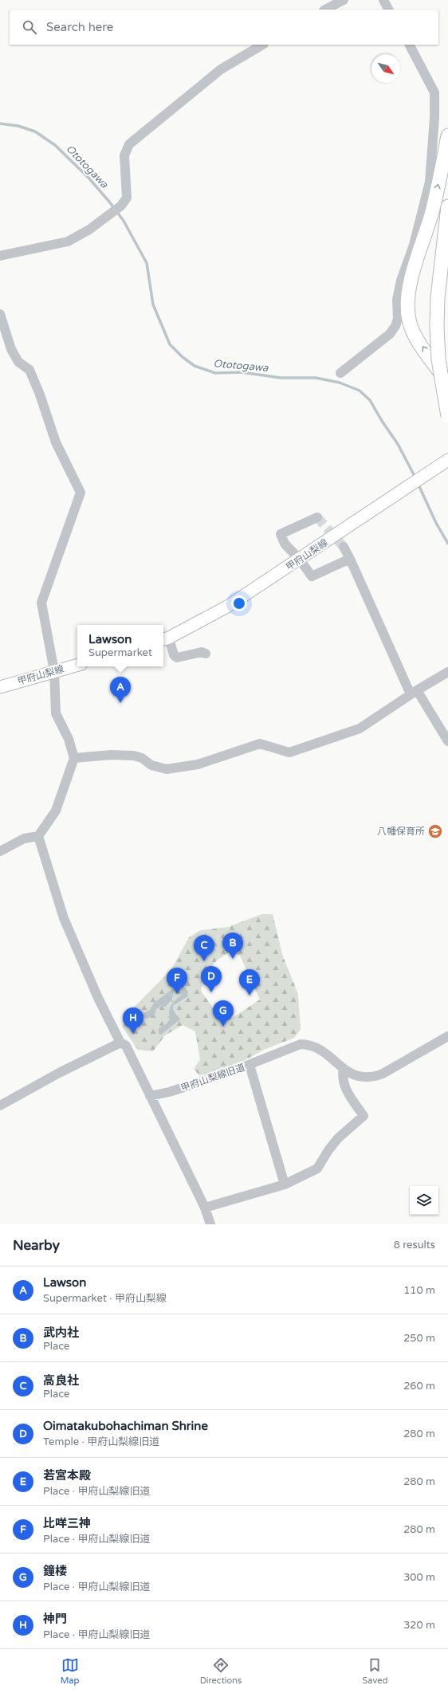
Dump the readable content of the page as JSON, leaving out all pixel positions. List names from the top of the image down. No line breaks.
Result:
{"streets":{"main road":["甲府山梨線"],"street":["甲府山梨線旧道"]},"water":["Ototogawa"],"places":{"school or university":["八幡保育所"]},"north":"bottom right","page":{"search":"Search here","popup":["Lawson","Supermarket"],"pins":["A","B","C","D","F","E","G","H"],"heading":["Nearby","8 results"],"list":[{"mark":"A","name":"Lawson","note":"Supermarket · 甲府山梨線","value":"110 m"},{"mark":"B","name":"武内社","note":"Place","value":"250 m"},{"mark":"C","name":"高良社","note":"Place","value":"260 m"},{"mark":"D","name":"Oimatakubohachiman Shrine","note":"Temple · 甲府山梨線旧道","value":"280 m"},{"mark":"E","name":"若宮本殿","note":"Place · 甲府山梨線旧道","value":"280 m"},{"mark":"F","name":"比咩三神","note":"Place · 甲府山梨線旧道","value":"280 m"},{"mark":"G","name":"鐘楼","note":"Place · 甲府山梨線旧道","value":"300 m"},{"mark":"H","name":"神門","note":"Place · 甲府山梨線旧道","value":"320 m"}],"nav":["Map","Directions","Saved"]}}
